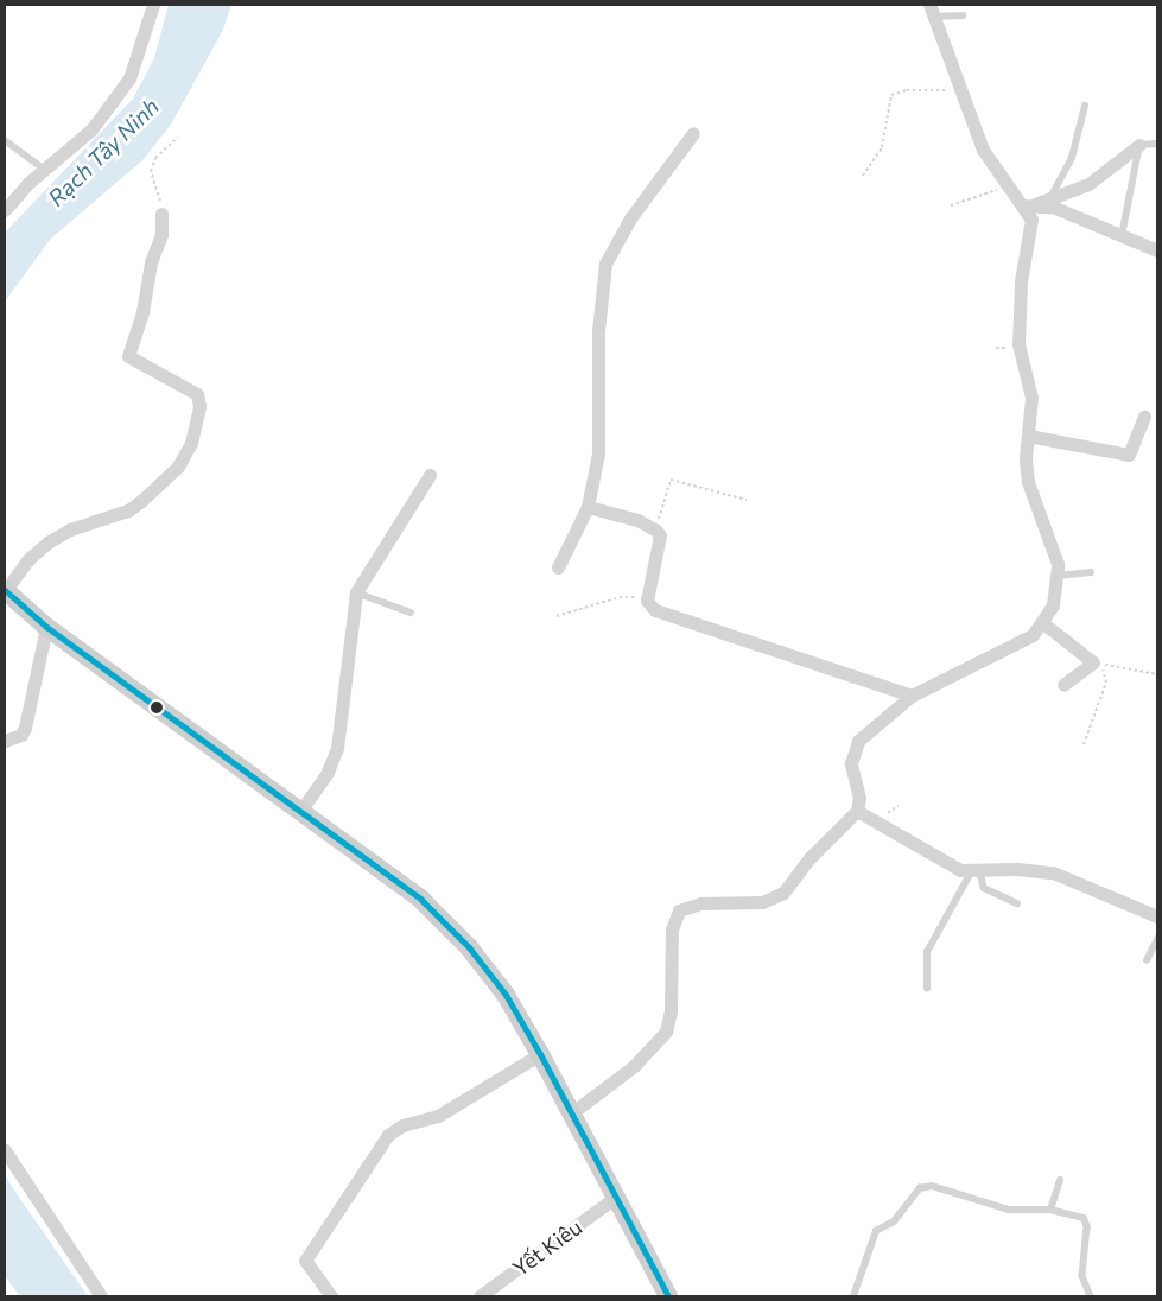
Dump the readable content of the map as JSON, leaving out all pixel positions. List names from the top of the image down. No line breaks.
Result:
{"streets":{"street":["Yết Kiêu"]},"water":["Rạch Tây Ninh"]}
